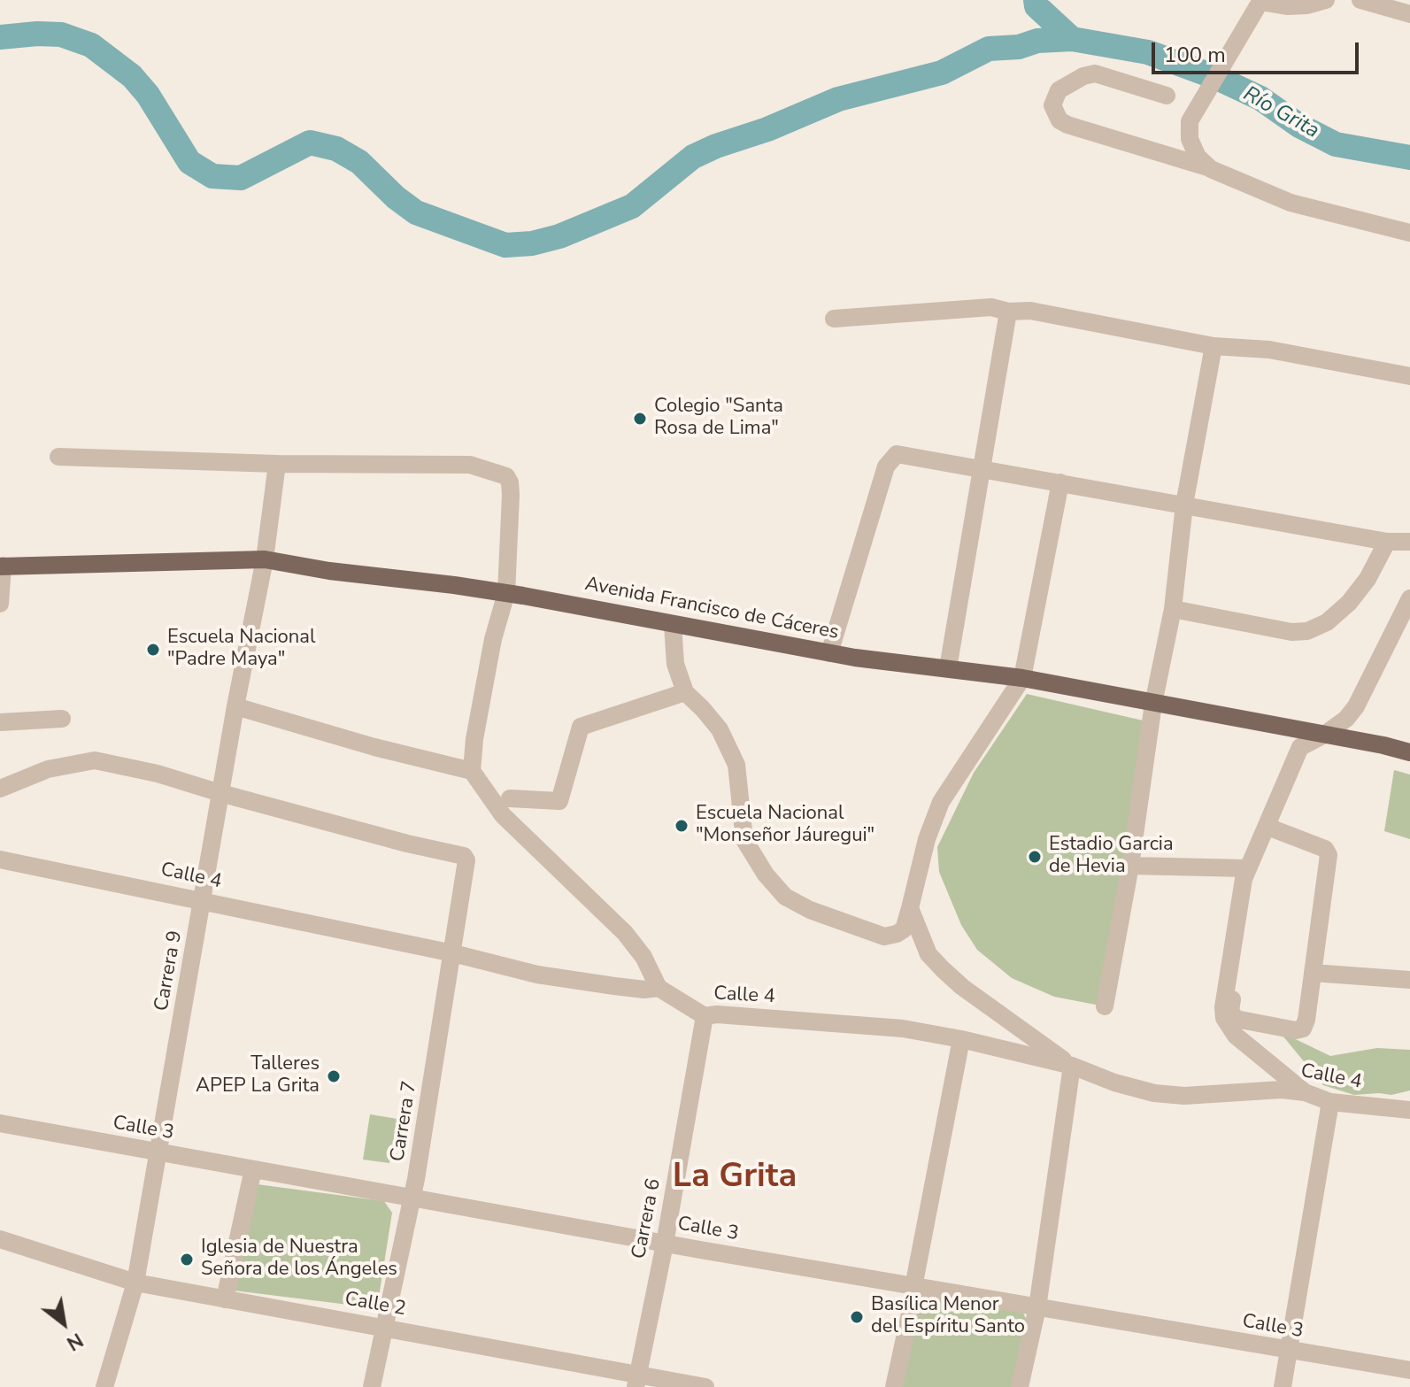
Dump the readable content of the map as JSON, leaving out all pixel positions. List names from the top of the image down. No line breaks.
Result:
{"streets":{"main road":["Avenida Francisco de Cáceres"],"street":["Calle 4","Carrera 9","Carrera 7","Calle 3","Carrera 6","Calle 2"]},"crossings":[["Avenida Francisco de Cáceres","Carrera 9"],["Calle 4","Carrera 9"],["Calle 4","Carrera 7"],["Calle 4","Carrera 6"],["Carrera 9","Carrera 7"],["Carrera 9","Calle 3"],["Carrera 9","Calle 2"],["Carrera 7","Calle 3"],["Carrera 7","Calle 2"],["Calle 3","Carrera 6"],["Carrera 6","Calle 2"]],"districts":["La Grita"],"water":["Río Grita"],"places":["Colegio \"Santa Rosa de Lima\"","Escuela Nacional \"Padre Maya\"","Escuela Nacional \"Monseñor Jáuregui\"","Estadio Garcia de Hevia","Talleres APEP La Grita","Iglesia de Nuestra Señora de los Ángeles","Basílica Menor del Espíritu Santo"],"scale_bar":"100 m","north":"bottom right"}
